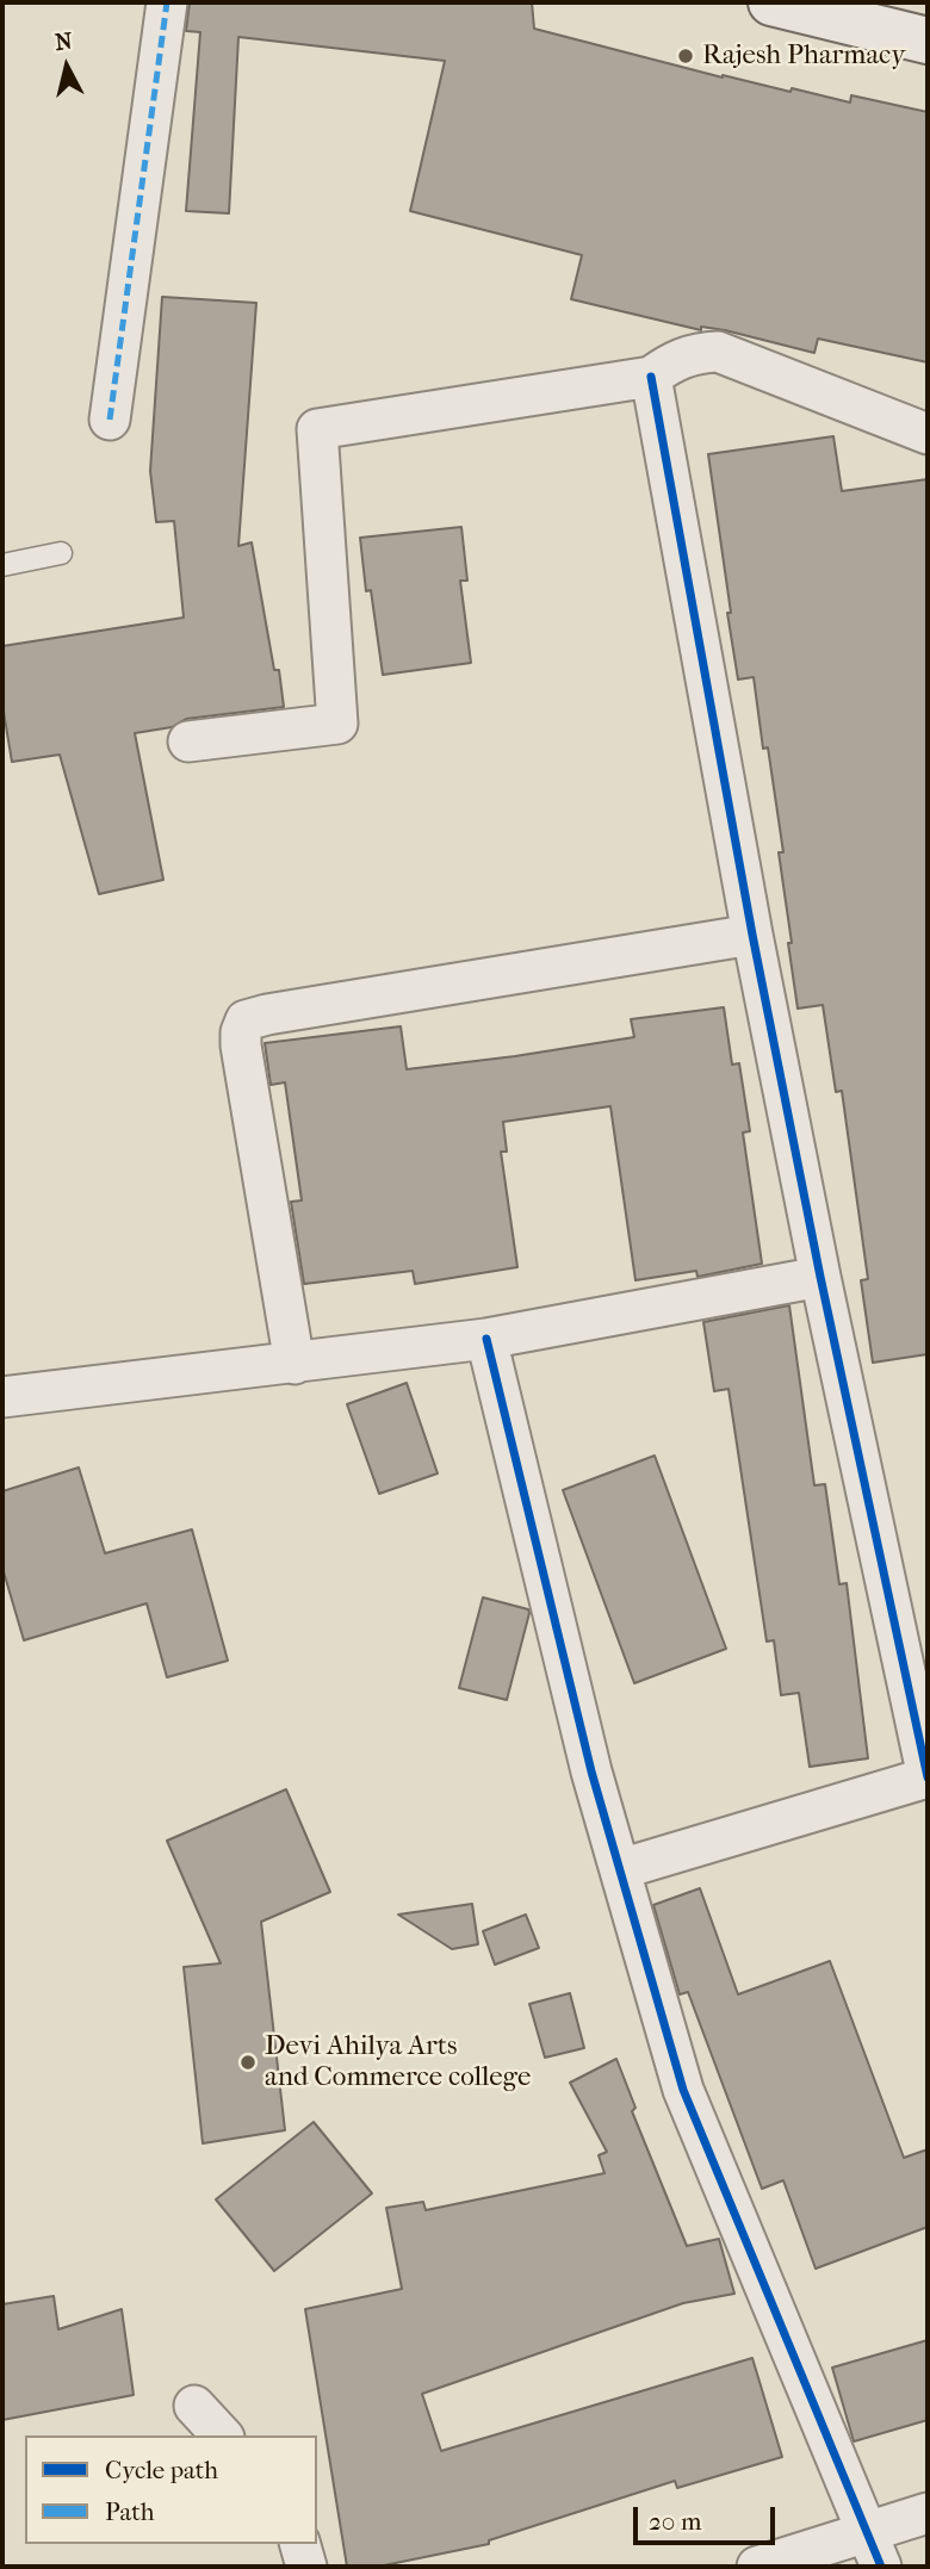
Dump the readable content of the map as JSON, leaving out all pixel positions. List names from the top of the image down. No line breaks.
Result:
{"places":["Rajesh Pharmacy","Devi Ahilya Arts and Commerce college"],"legend":["Cycle path","Path"],"scale_bar":"20 m","north":"top"}
